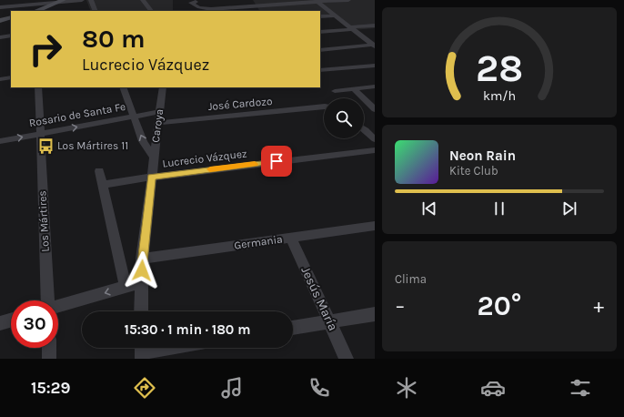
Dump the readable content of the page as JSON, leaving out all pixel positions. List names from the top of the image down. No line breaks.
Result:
{"streets":{"street":["José Cardozo","Rosario de Santa Fe","Caroya","Lucrecio Vázquez","Los Mártires","Germania","Jesús María"]},"crossings":[["José Cardozo","Caroya"],["Rosario de Santa Fe","Caroya"],["Rosario de Santa Fe","Los Mártires"],["Caroya","Lucrecio Vázquez"],["Caroya","Germania"],["Germania","Jesús María"]],"one_way":["Rosario de Santa Fe"],"places":{"bus stop":["Los Mártires 11"]},"page":{"turn":["80 m","Lucrecio Vázquez"],"song":["Neon Rain","Kite Club"],"tile":"Clima","heat":["−","20°","+"],"limit":"30","trip":"15:30 · 1 min · 180 m","tabs":"15:29","gauge":["28","km/h"]}}
